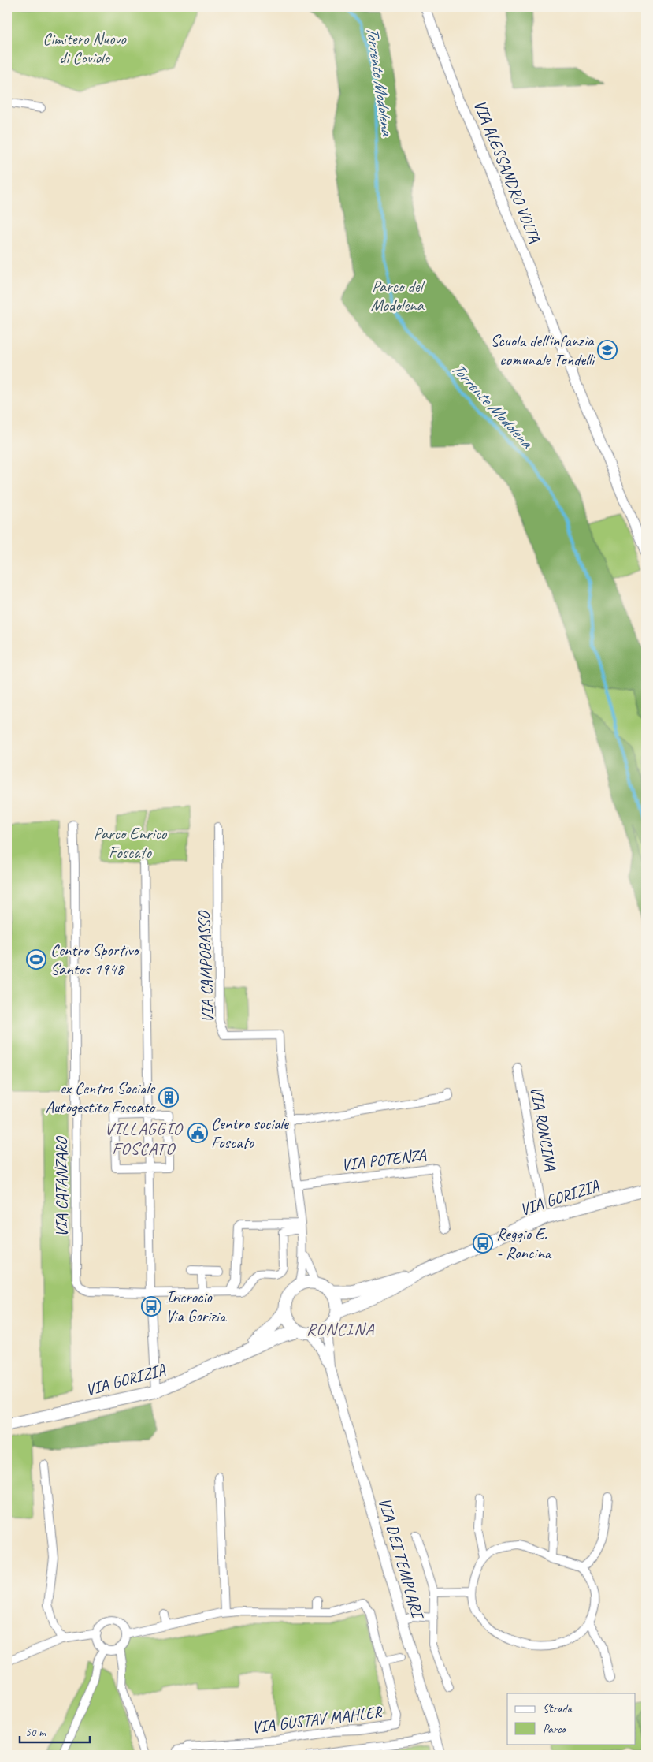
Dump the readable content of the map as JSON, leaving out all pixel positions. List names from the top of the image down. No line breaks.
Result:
{"streets":{"main road":["VIA GORIZIA"],"street":["VIA ALESSANDRO VOLTA","VIA CAMPOBASSO","VIA RONCINA","VIA POTENZA","VIA CATANZARO","VIA DEI TEMPLARI","VIA GUSTAV MAHLER"]},"crossings":[["VIA CAMPOBASSO","VIA POTENZA"],["VIA CAMPOBASSO","VIA GORIZIA"],["VIA RONCINA","VIA GORIZIA"]],"districts":["VILLAGGIO FOSCATO","RONCINA"],"water":["Torrente Modolena"],"parks":["Cimitero Nuovo di Coviolo","Parco del Modolena","Parco Enrico Foscato"],"places":{"school or university":["Scuola dell'infanzia comunale Tondelli"],"sports":["Centro Sportivo Santos 1948"],"building":["ex Centro Sociale Autogestito Foscato"],"public building":["Centro sociale Foscato"],"bus stop":["Reggio E. - Roncina","Incrocio Via Gorizia"]},"legend":["Strada","Parco"],"scale_bar":"50 m"}
